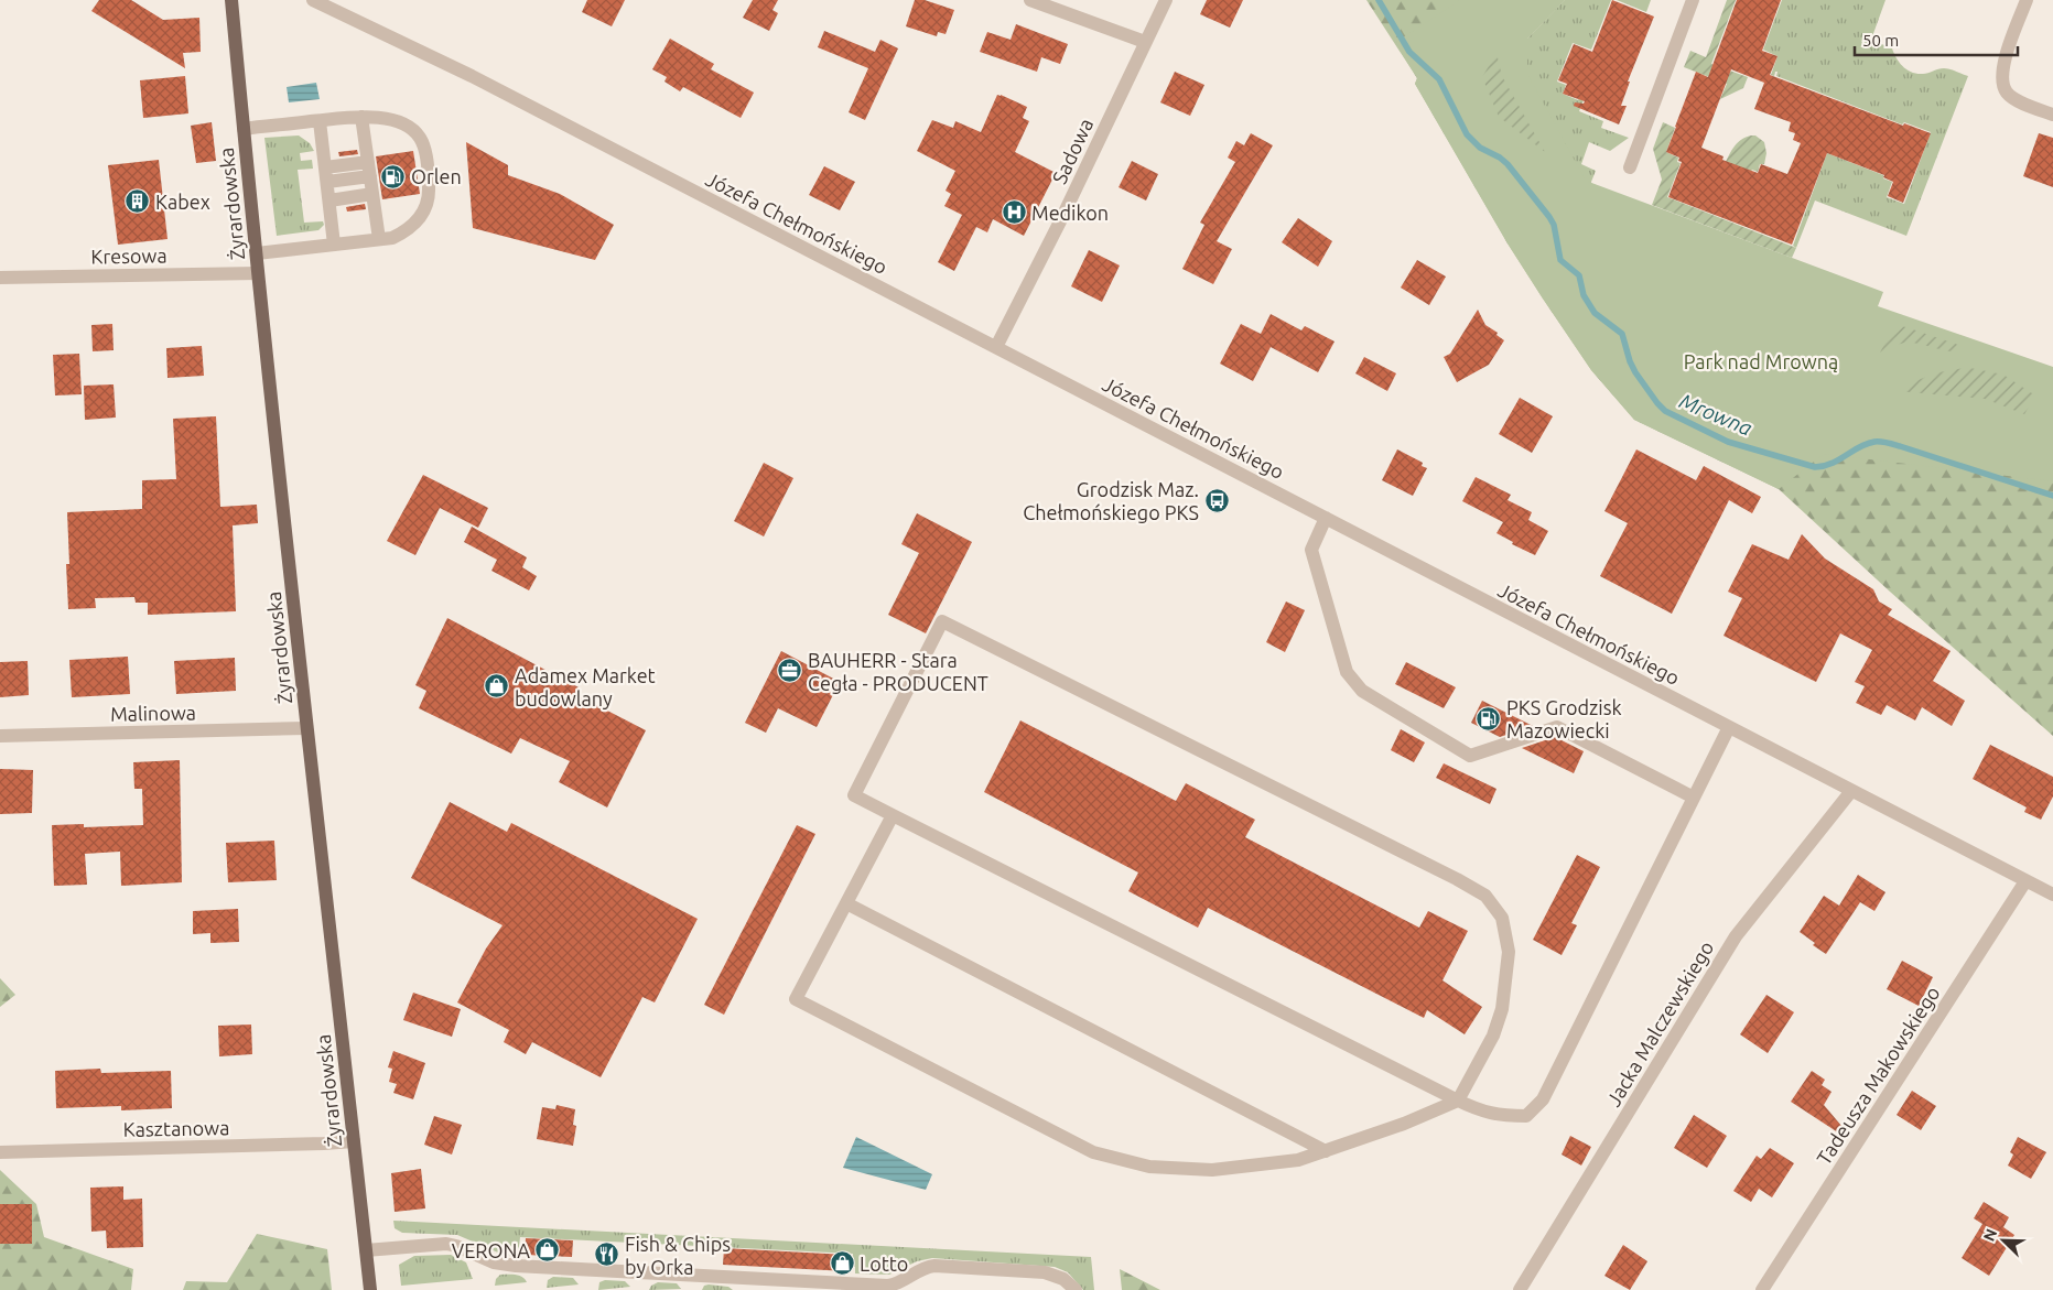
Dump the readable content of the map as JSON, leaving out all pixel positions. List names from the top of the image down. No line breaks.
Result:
{"streets":{"main road":["Żyrardowska"],"street":["Sadowa","Józefa Chełmońskiego","Kresowa","Malinowa","Jacka Malczewskiego","Tadeusza Makowskiego","Kasztanowa"]},"crossings":[["Sadowa","Józefa Chełmońskiego"],["Żyrardowska","Kresowa"],["Żyrardowska","Malinowa"],["Żyrardowska","Kasztanowa"],["Józefa Chełmońskiego","Jacka Malczewskiego"],["Józefa Chełmońskiego","Tadeusza Makowskiego"]],"water":["Mrowna"],"parks":["Park nad Mrowną"],"places":{"fuel station":["Orlen","PKS Grodzisk Mazowiecki"],"building":["Kabex"],"hospital":["Medikon"],"bus stop":["Grodzisk Maz. Chełmońskiego PKS"],"office":["BAUHERR - Stara Cegła - PRODUCENT"],"shop":["Adamex Market budowlany","VERONA","Lotto"],"restaurant":["Fish & Chips by Orka"]},"scale_bar":"50 m","north":"top left"}
